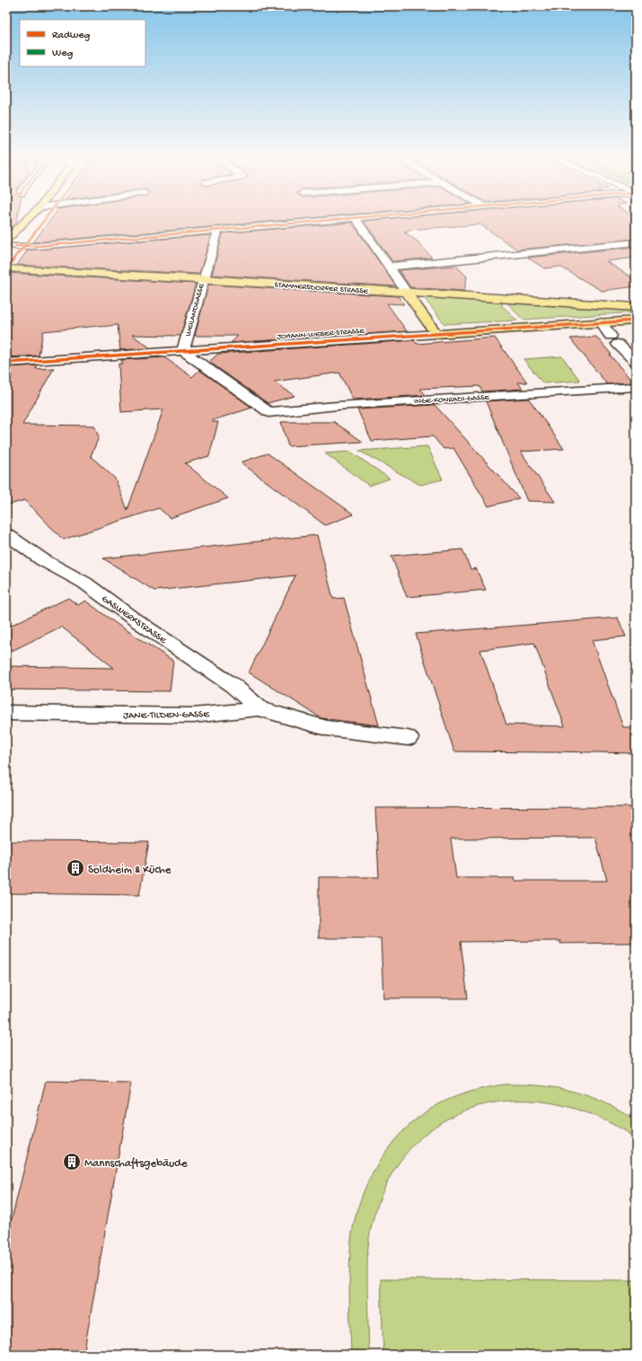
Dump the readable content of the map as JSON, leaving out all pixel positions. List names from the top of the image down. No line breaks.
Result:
{"streets":{"main road":["STAMMERSDORFER STRASSE","JOHANN-WEBER-STRASSE"],"street":["WEILANDGASSE","INGE-KONRADI-GASSE","GASWERKSTRASSE","JANE-TILDEN-GASSE"]},"crossings":[["STAMMERSDORFER STRASSE","WEILANDGASSE"],["WEILANDGASSE","JOHANN-WEBER-STRASSE"],["WEILANDGASSE","INGE-KONRADI-GASSE"],["JOHANN-WEBER-STRASSE","INGE-KONRADI-GASSE"],["GASWERKSTRASSE","JANE-TILDEN-GASSE"]],"places":{"building":["Soldheim & Küche","Mannschaftsgebäude"]},"legend":["Radweg","Weg"]}
